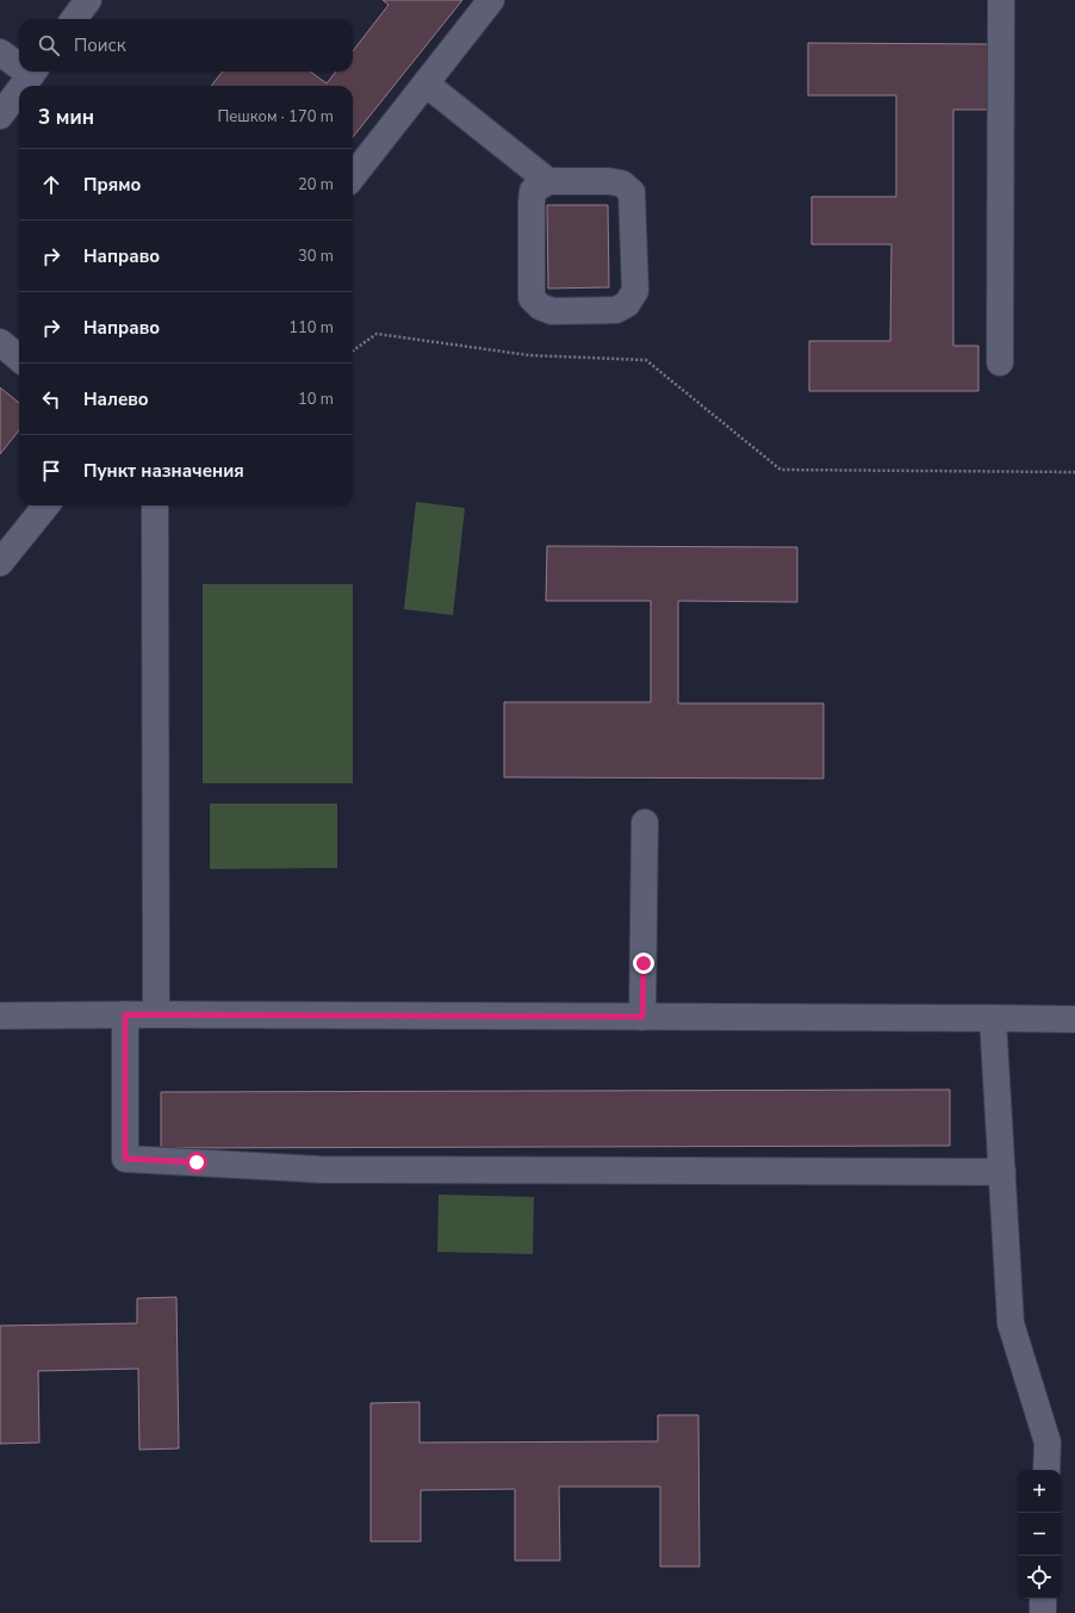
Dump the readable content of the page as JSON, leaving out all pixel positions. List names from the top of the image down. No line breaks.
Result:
{"page":{"search":"Поиск","heading":["3 мин","Пешком · 170 m"],"list":[["Прямо","20 m"],["Направо","30 m"],["Направо","110 m"],["Налево","10 m"],"Пункт назначения"],"map_buttons":["+","−"]}}
